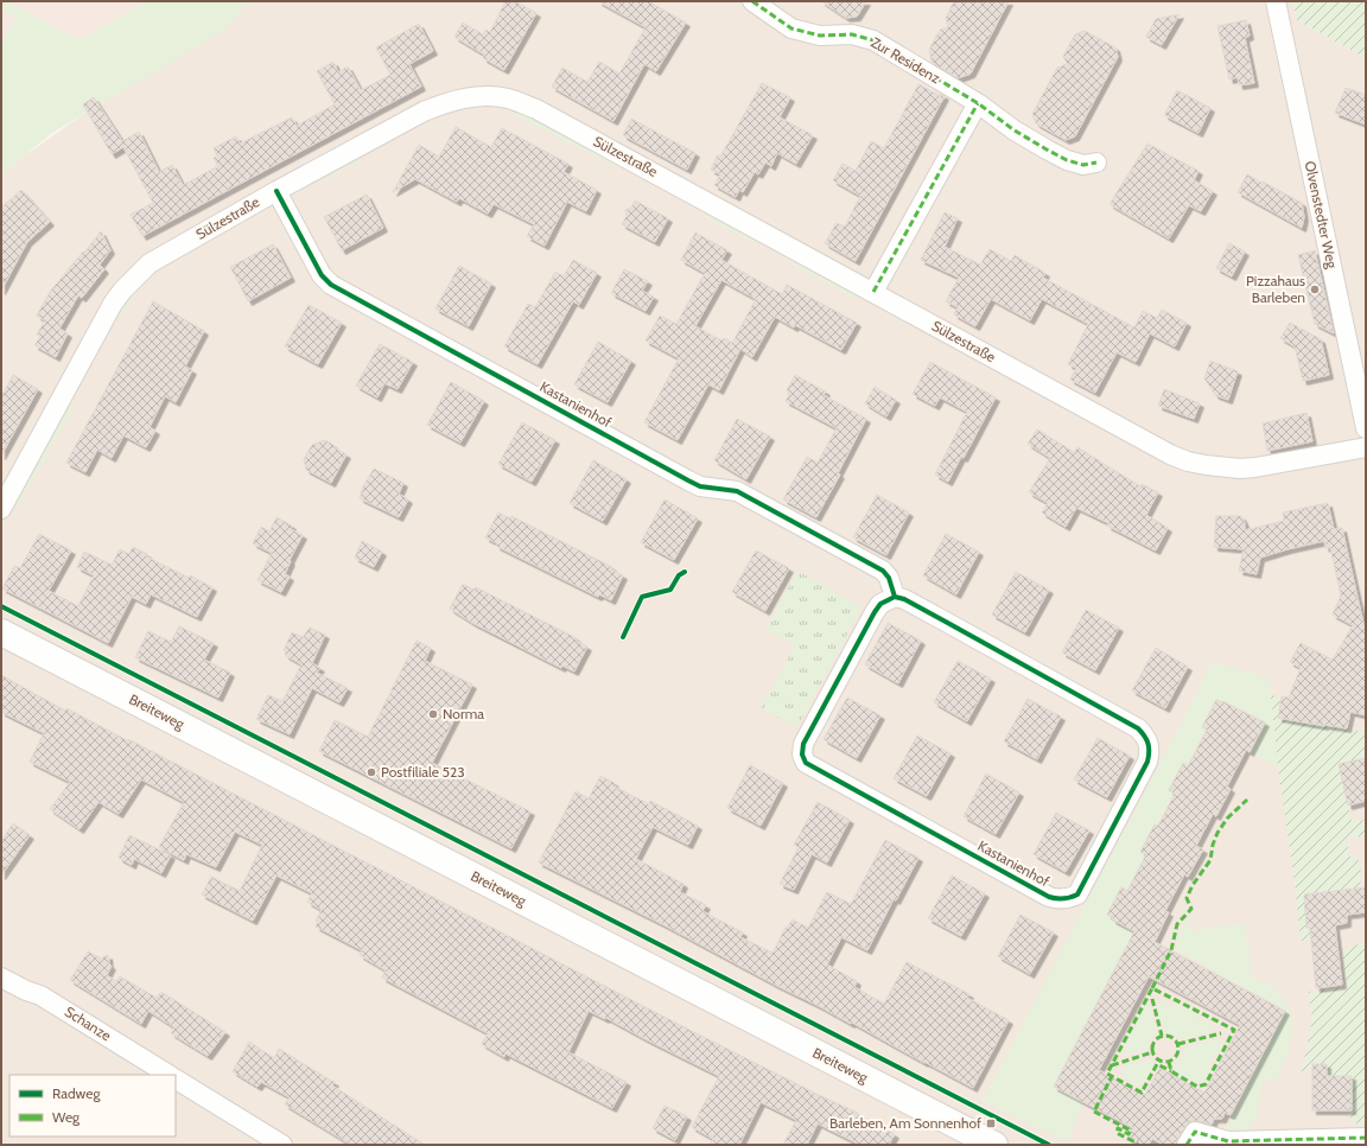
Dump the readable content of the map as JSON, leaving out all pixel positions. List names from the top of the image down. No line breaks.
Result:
{"streets":{"street":["Zur Residenz","Sülzestraße","Olvenstedter Weg","Kastanienhof","Breiteweg","Schanze"]},"crossings":[["Sülzestraße","Kastanienhof"]],"places":{"other":["Pizzahaus Barleben","Norma","Postfiliale 523"],"transit":["Barleben, Am Sonnenhof"]},"legend":["Radweg","Weg"]}
